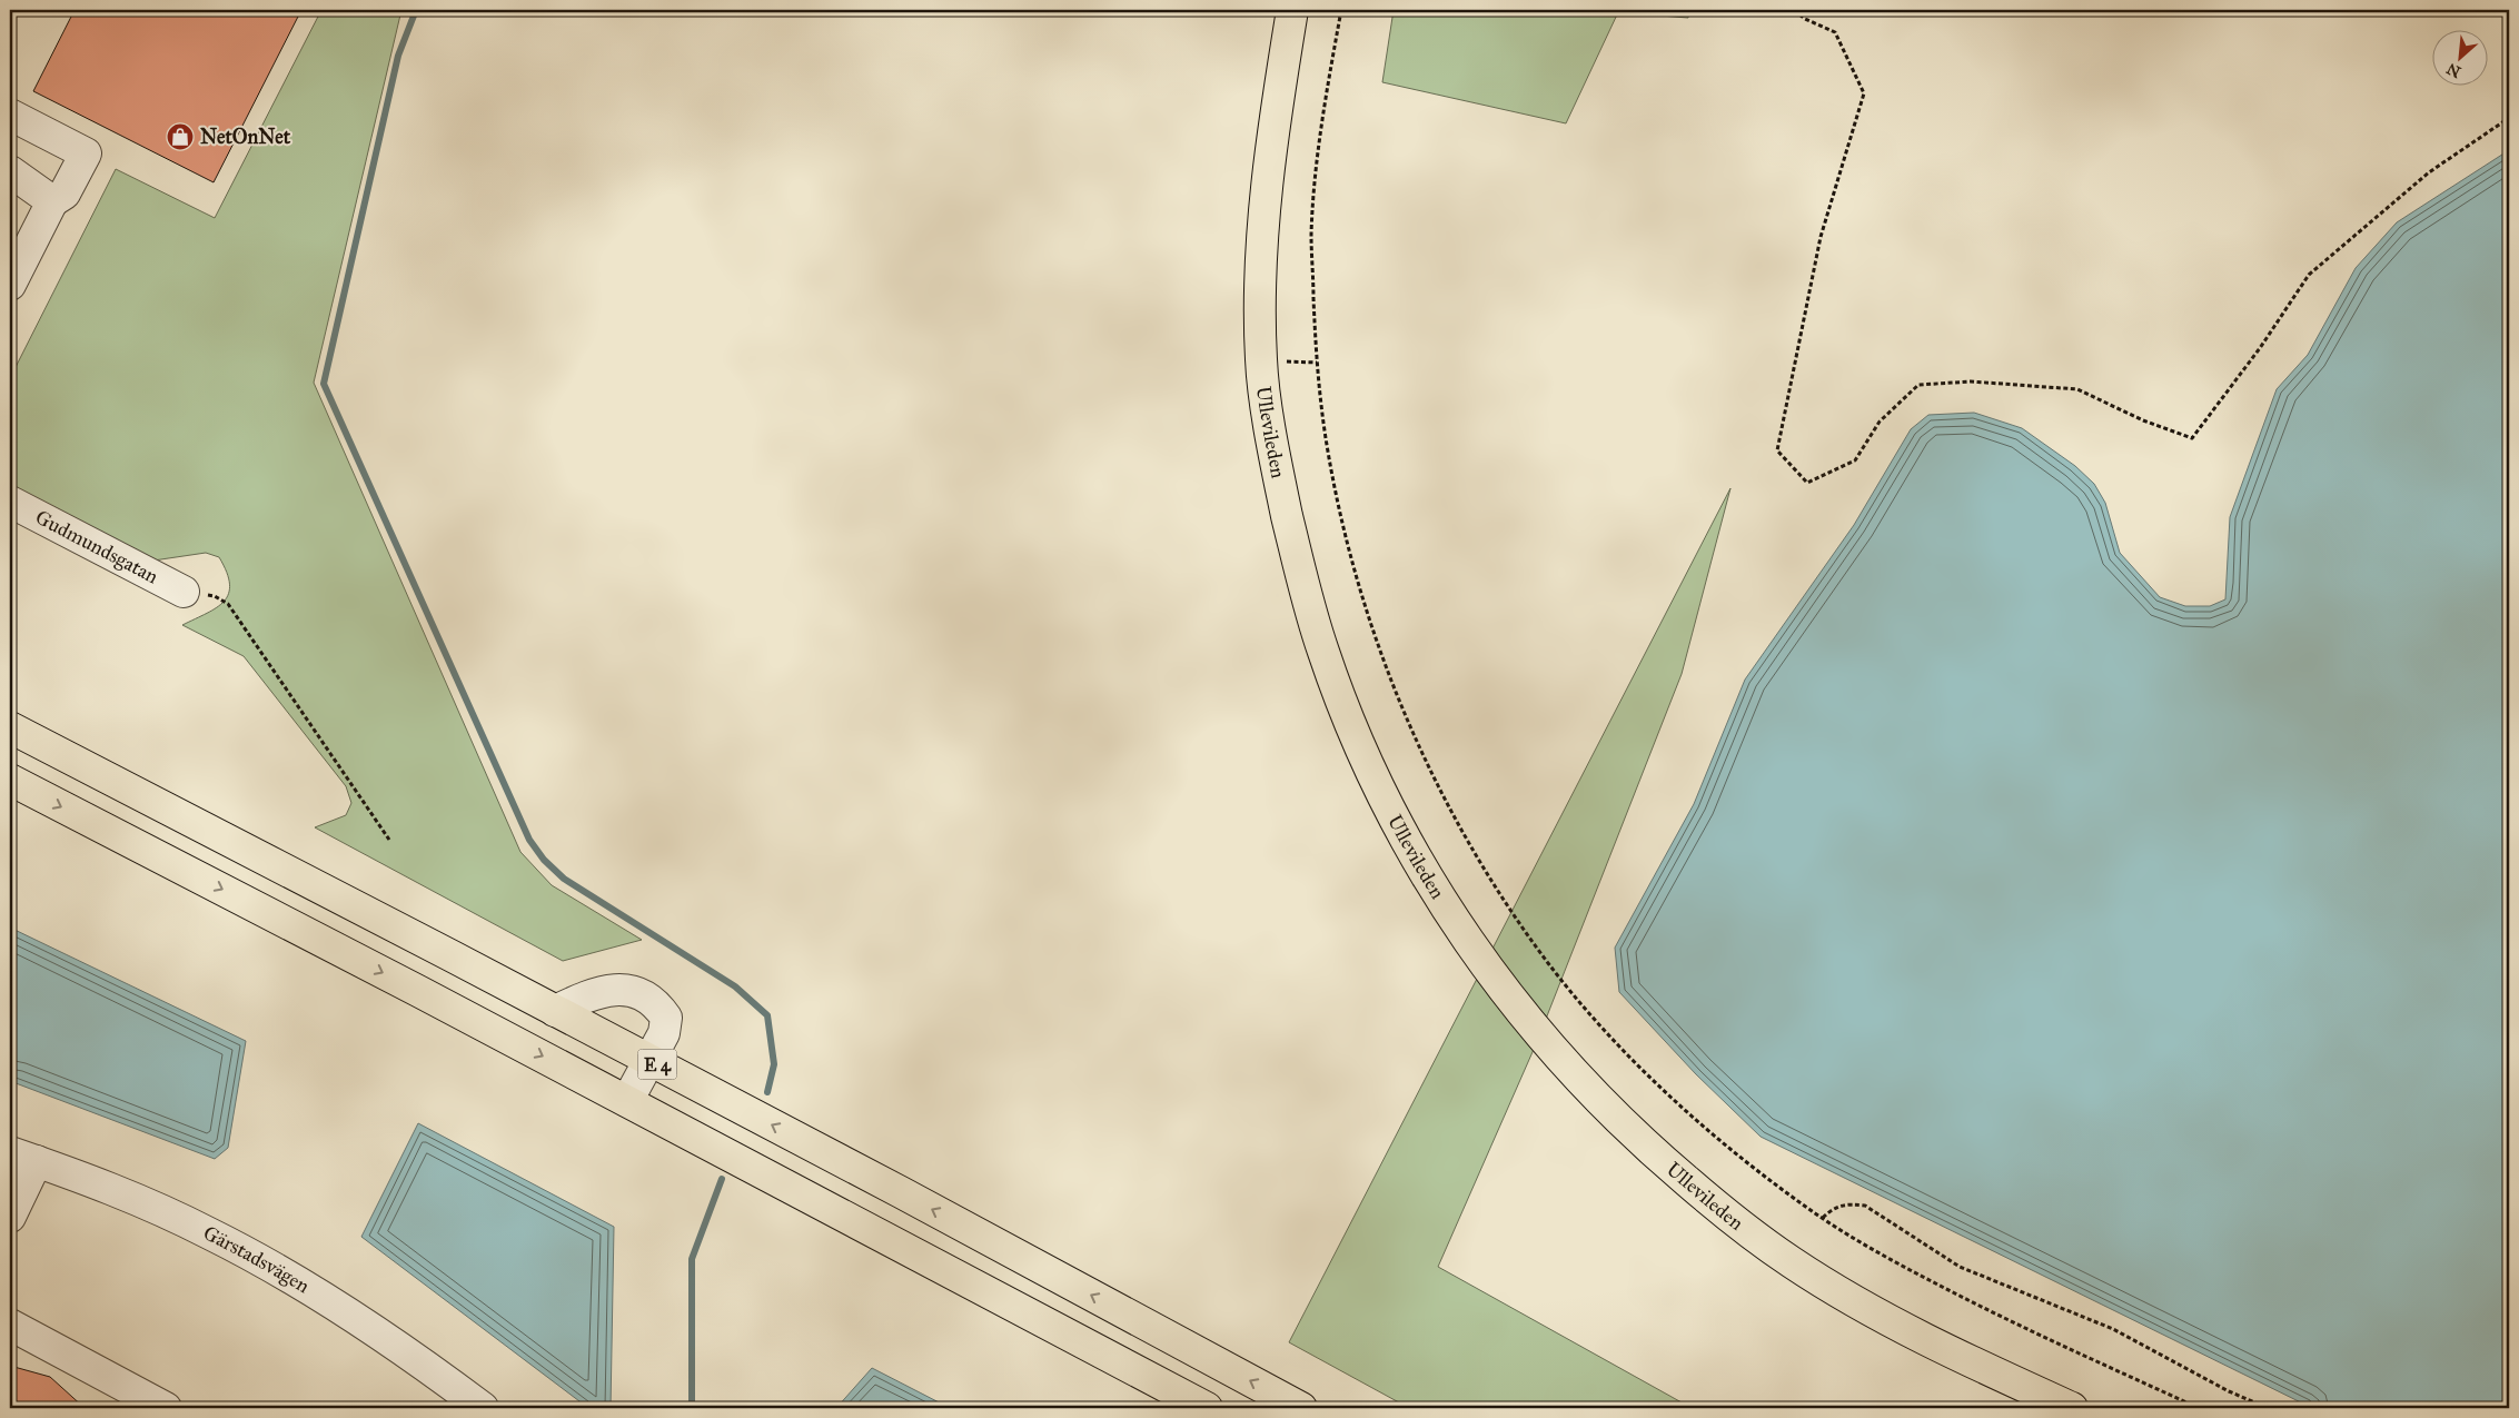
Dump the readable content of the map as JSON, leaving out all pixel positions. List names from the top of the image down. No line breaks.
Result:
{"streets":{"main road":["Ullevileden","E 4"],"street":["Gudmundsgatan","Gärstadsvägen"]},"places":{"shop":["NetOnNet"]},"north":"bottom left"}
